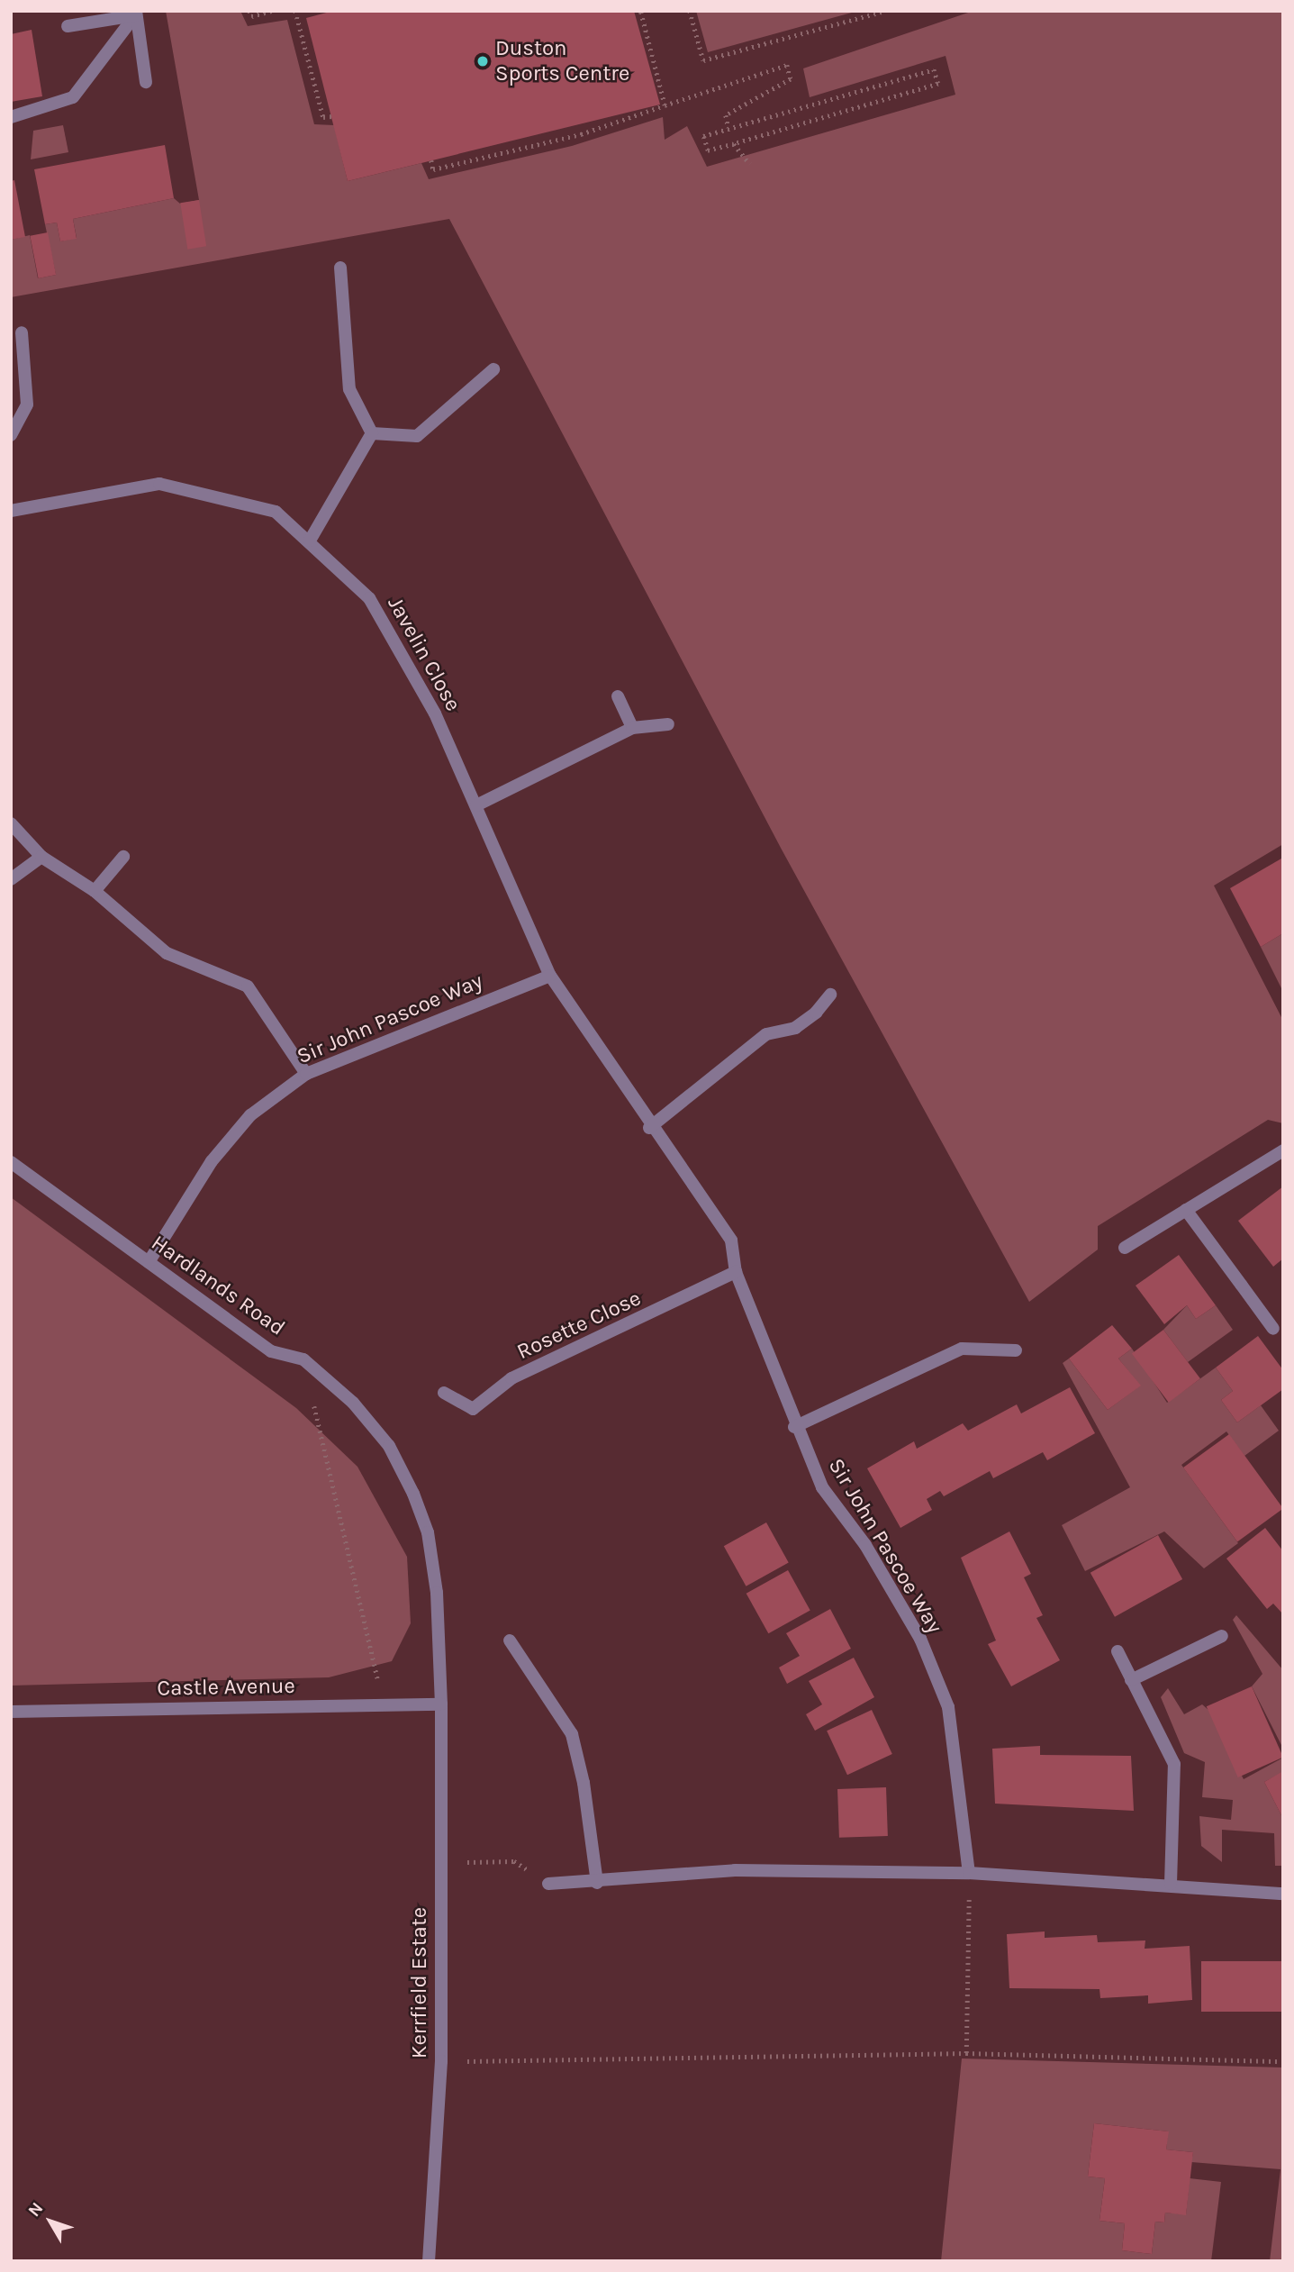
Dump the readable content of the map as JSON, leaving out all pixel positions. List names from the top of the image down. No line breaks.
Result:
{"streets":{"street":["Javelin Close","Sir John Pascoe Way","Hardlands Road","Rosette Close","Castle Avenue","Kerrfield Estate"]},"crossings":[["Javelin Close","Sir John Pascoe Way"],["Sir John Pascoe Way","Hardlands Road"],["Sir John Pascoe Way","Rosette Close"],["Hardlands Road","Castle Avenue"],["Hardlands Road","Kerrfield Estate"],["Castle Avenue","Kerrfield Estate"]],"places":["Duston Sports Centre"],"north":"top left"}
